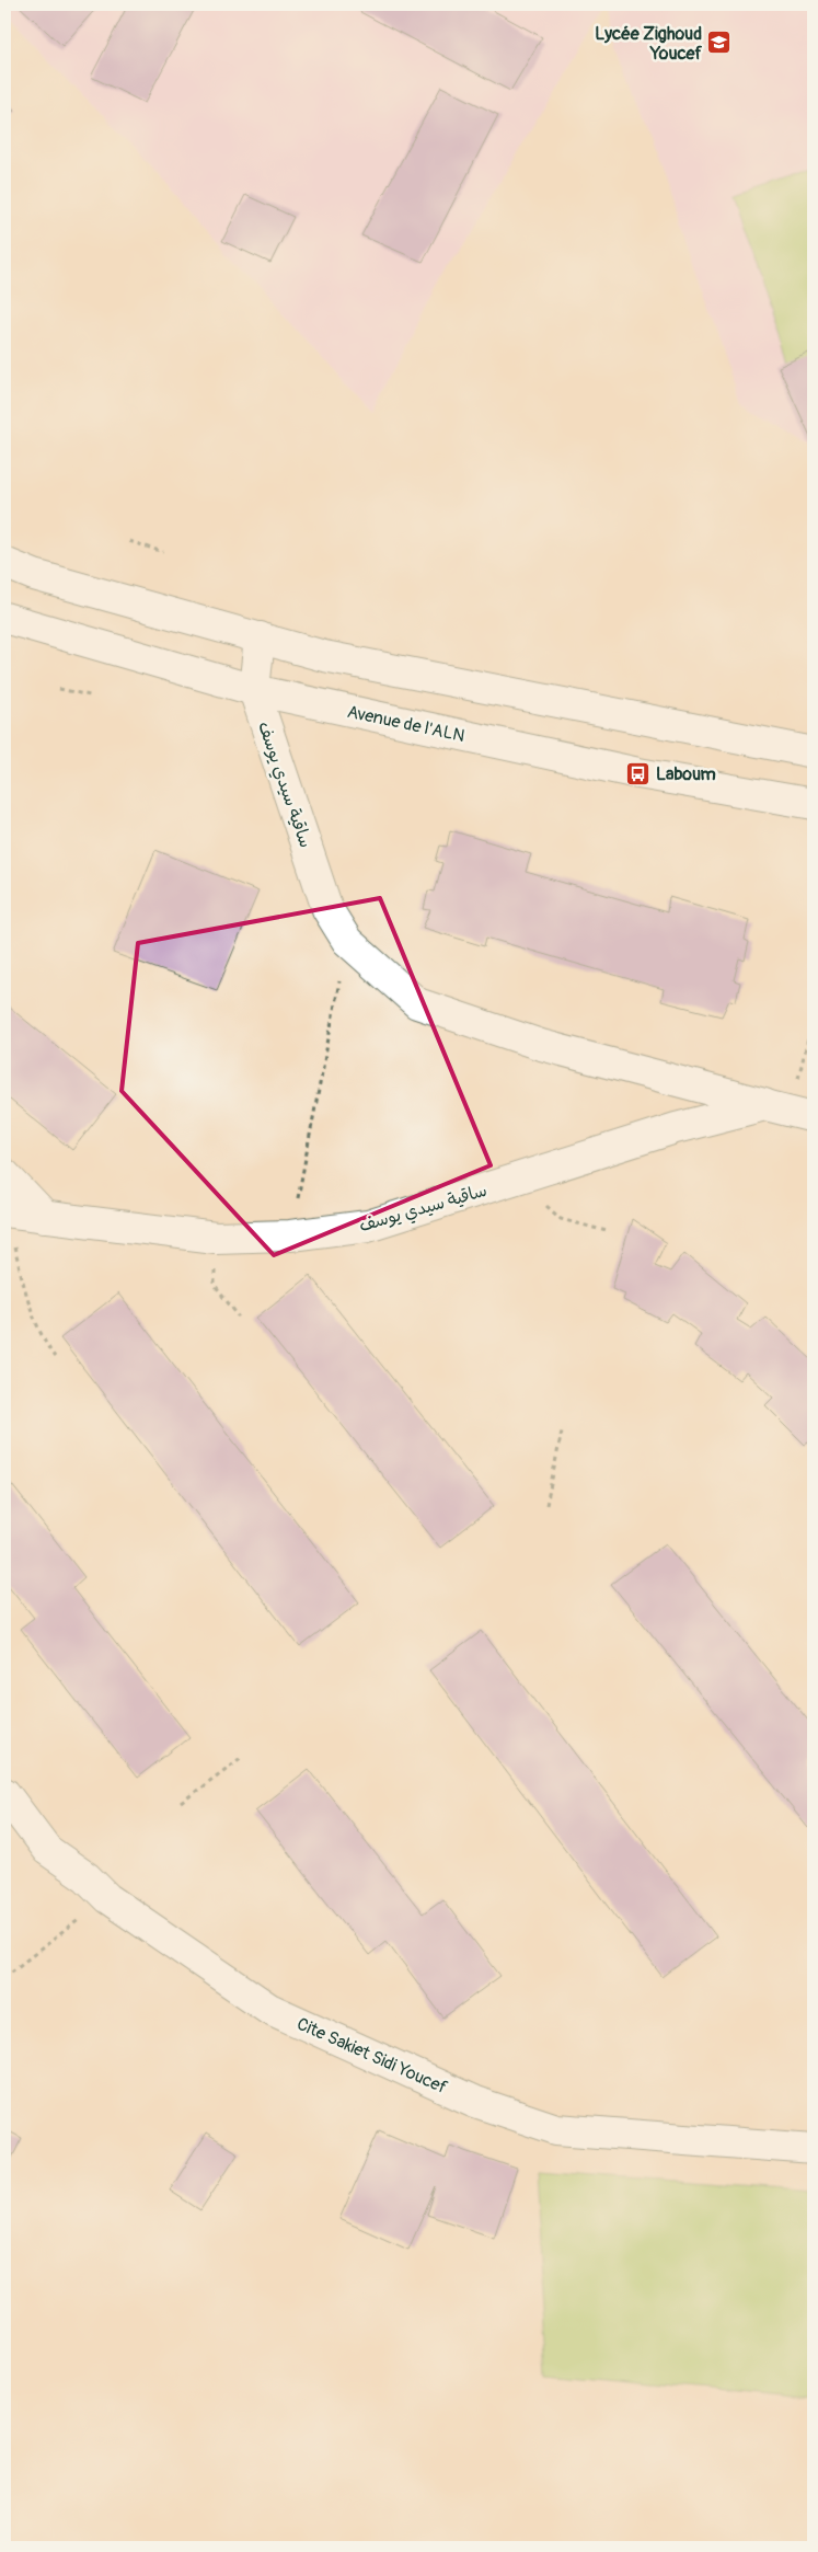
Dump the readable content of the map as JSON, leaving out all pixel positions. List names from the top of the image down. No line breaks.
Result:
{"streets":{"street":["Avenue de l'ALN","ساقية سيدي يوسف","Cite Sakiet Sidi Youcef"]},"crossings":[["Avenue de l'ALN","ساقية سيدي يوسف"]],"places":{"school or university":["Lycée Zighoud Youcef"],"bus stop":["Laboum"]}}
